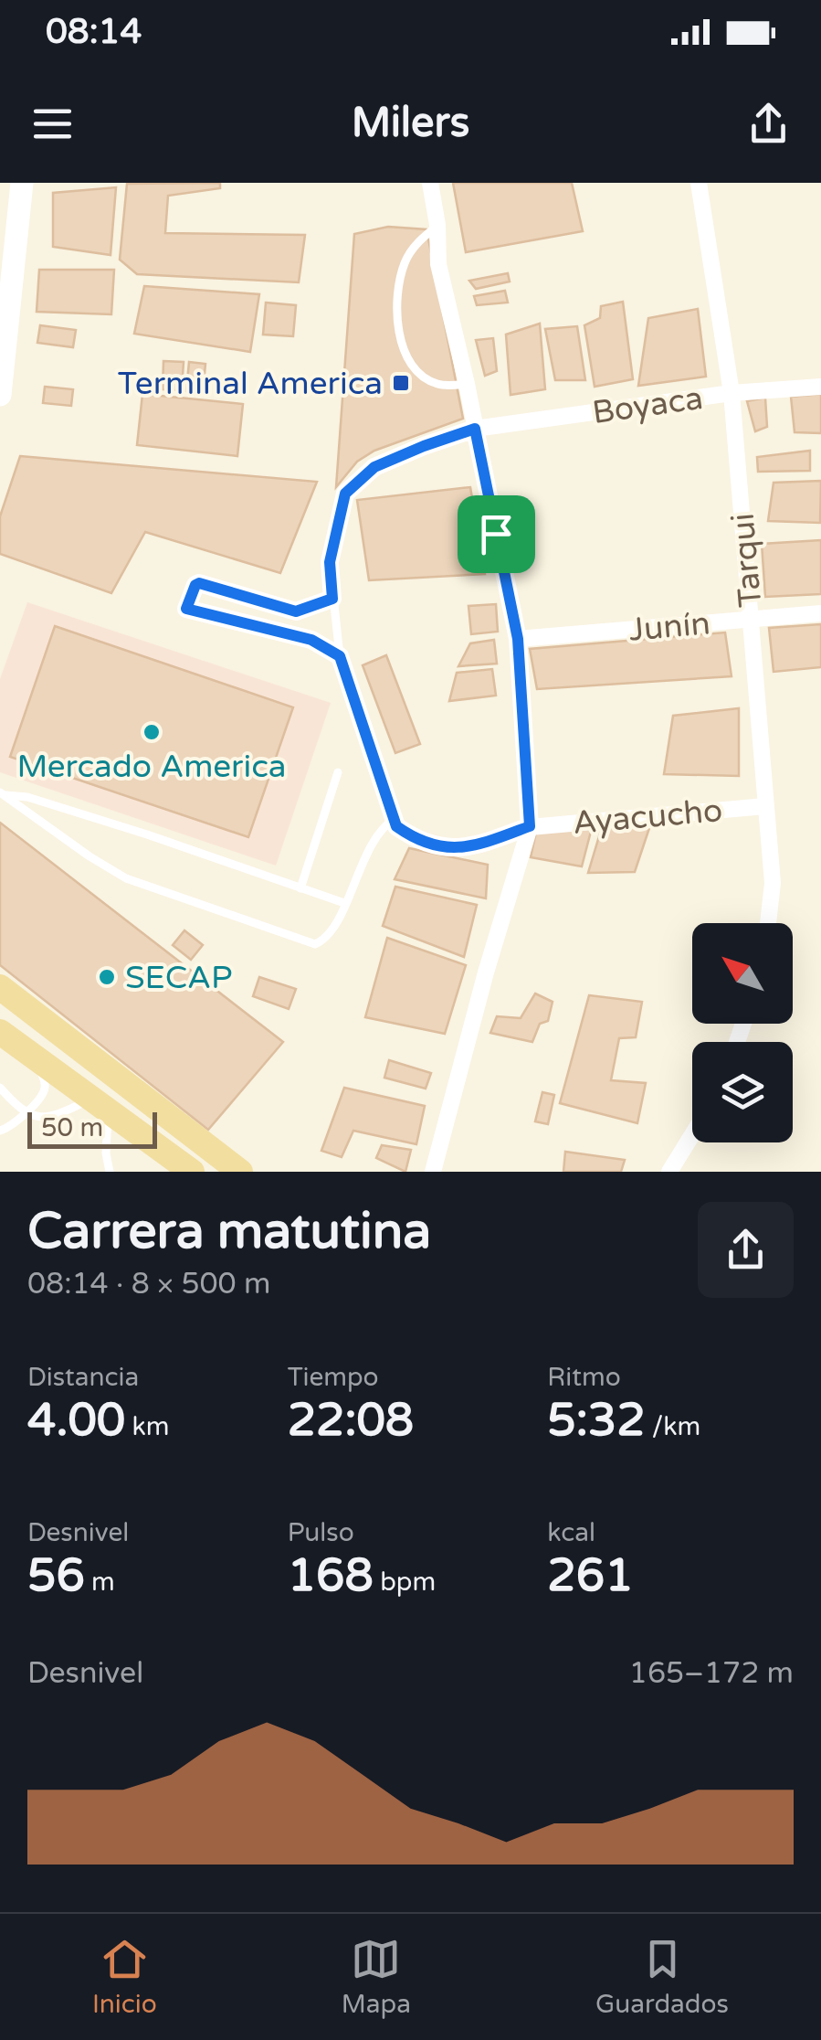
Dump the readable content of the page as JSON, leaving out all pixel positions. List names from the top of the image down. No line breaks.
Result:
{"streets":{"street":["Boyaca","Tarqui","Junín","Ayacucho"]},"crossings":[["Boyaca","Tarqui"],["Tarqui","Junín"],["Tarqui","Ayacucho"]],"places":{"transit":["Terminal America"],"other":["Mercado America","SECAP"]},"scale_bar":"50 m","north":"top left","page":{"status":"08:14","header":"Milers","scale":"50 m","heading":["Carrera matutina","08:14 · 8 × 500 m"],"stats":[["Distancia","4.00 km"],["Tiempo","22:08"],["Ritmo","5:32 /km"],["Desnivel","56 m"],["Pulso","168 bpm"],["kcal","261"]],"chart":["Desnivel","165–172 m"],"tabs":["Inicio","Mapa","Guardados"]}}
